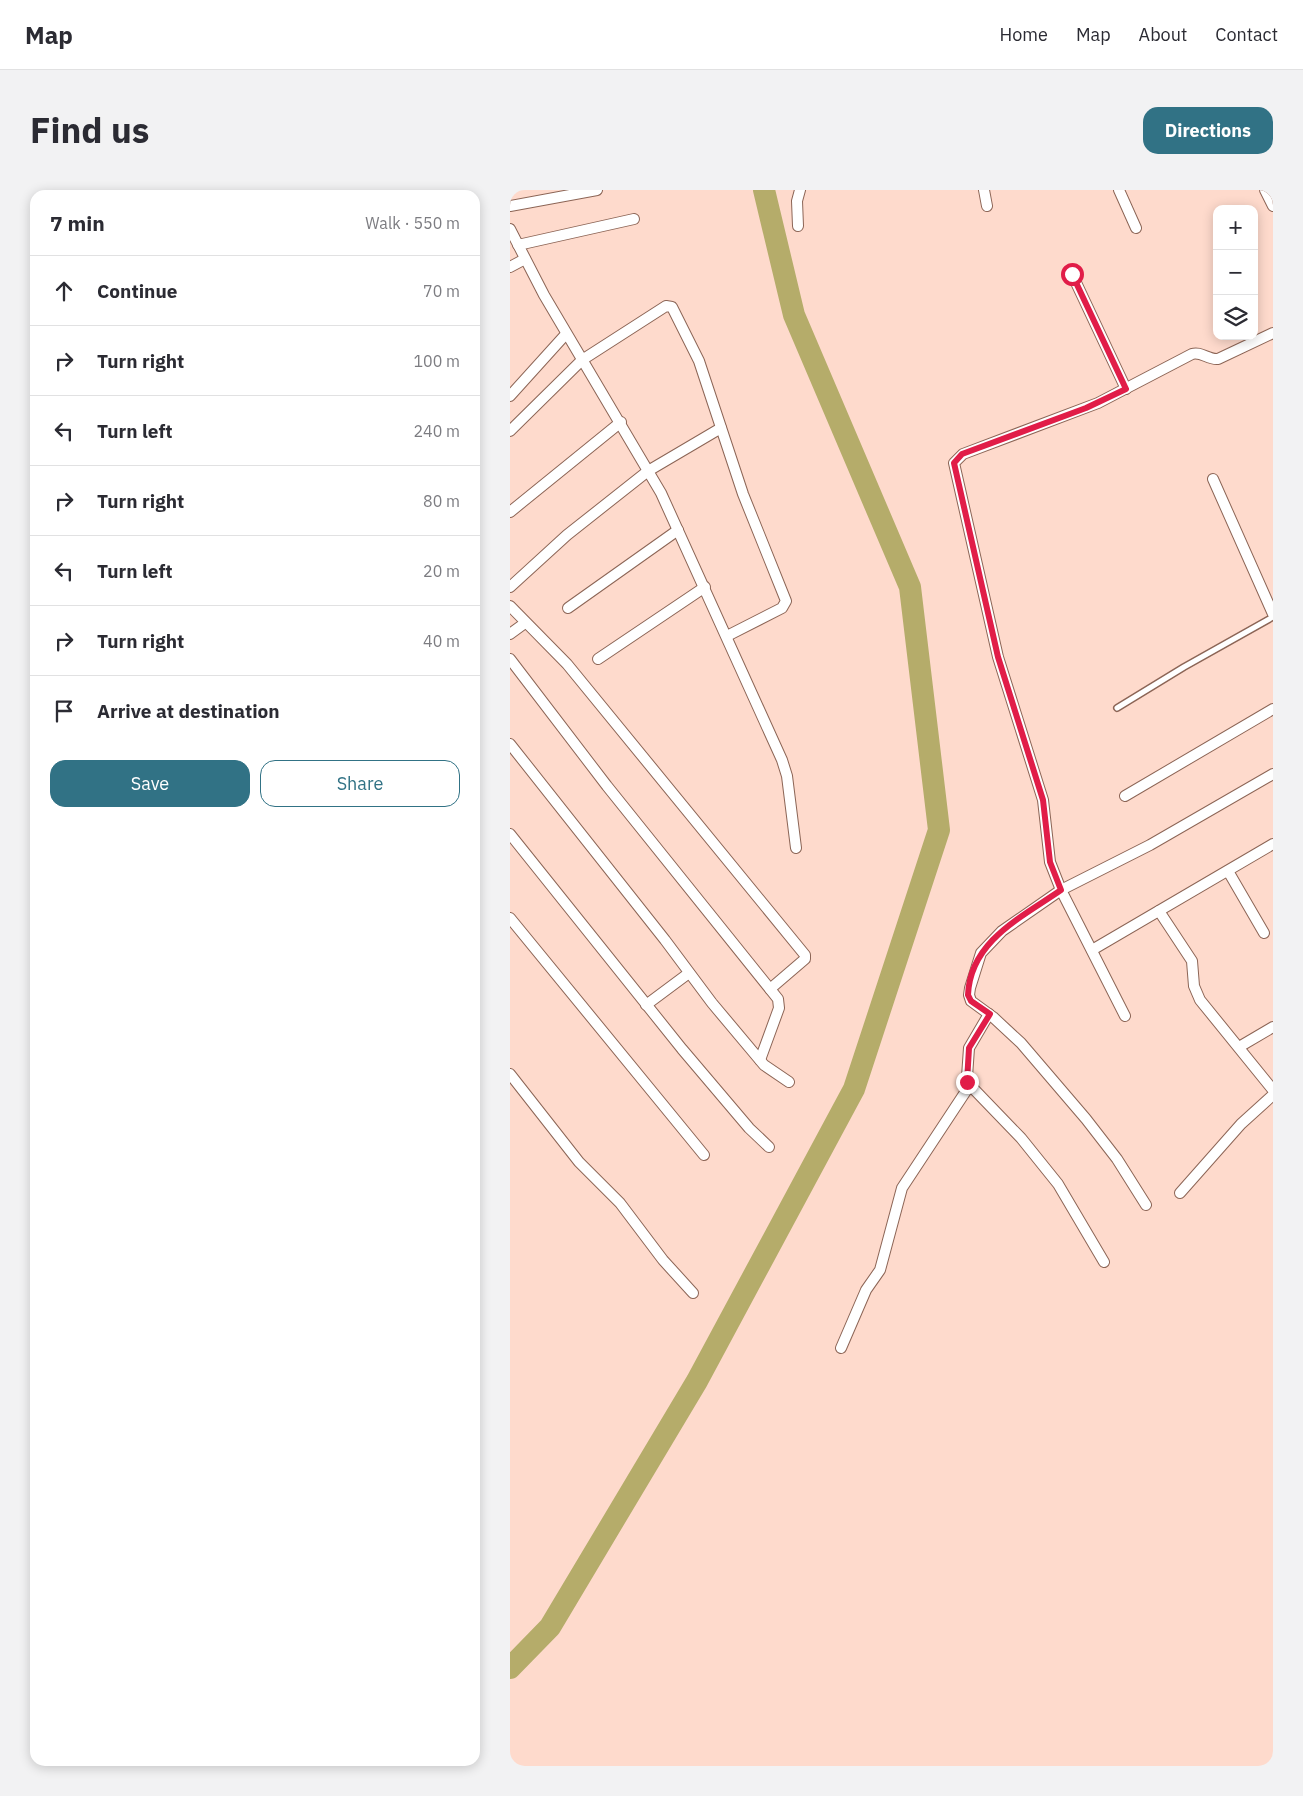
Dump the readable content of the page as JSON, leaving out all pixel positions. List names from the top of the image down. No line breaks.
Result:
{"page":{"header":"Map","nav":["Home","Map","About","Contact"],"title":"Find us","buttons":["Directions",["Save","Share"]],"heading":["7 min","Walk · 550 m"],"map_buttons":["+","−"],"list":[["Continue","70 m"],["Turn right","100 m"],["Turn left","240 m"],["Turn right","80 m"],["Turn left","20 m"],["Turn right","40 m"],"Arrive at destination"]}}
